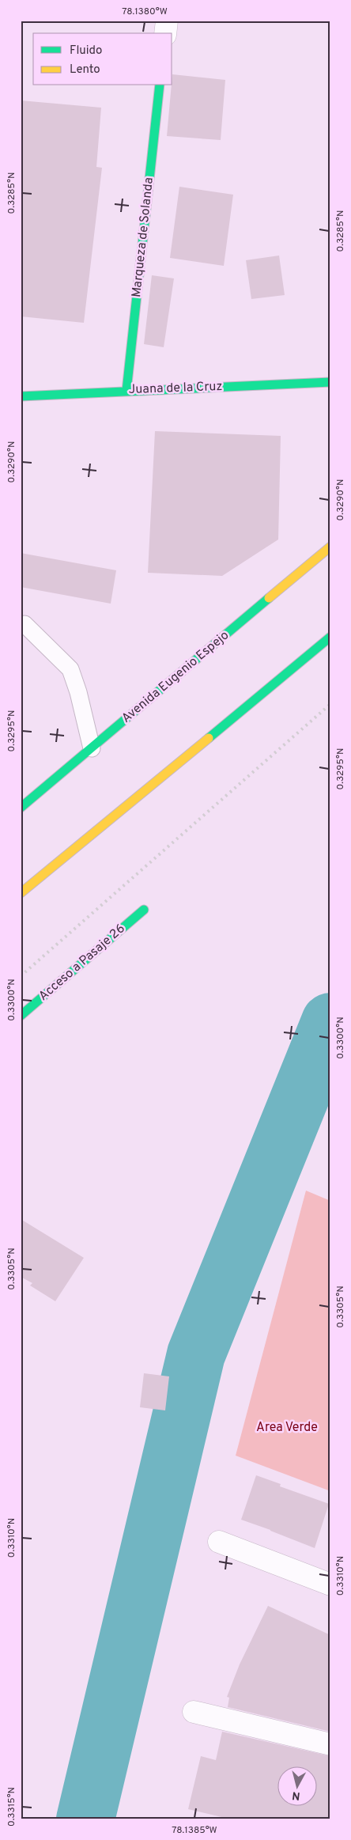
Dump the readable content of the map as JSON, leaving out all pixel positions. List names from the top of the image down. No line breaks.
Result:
{"streets":{"main road":["Marqueza de Solanda","Juana de la Cruz","Avenida Eugenio Espejo","Acceso a Pasaje 26"]},"crossings":[["Marqueza de Solanda","Juana de la Cruz"]],"parks":["Area Verde"],"legend":["Fluido","Lento"],"north":"bottom","coordinates":["78.1380°W","0.3285°N","0.3290°N","0.3295°N","0.3300°N","0.3305°N","0.3310°N","0.3315°N","78.1385°W"]}
